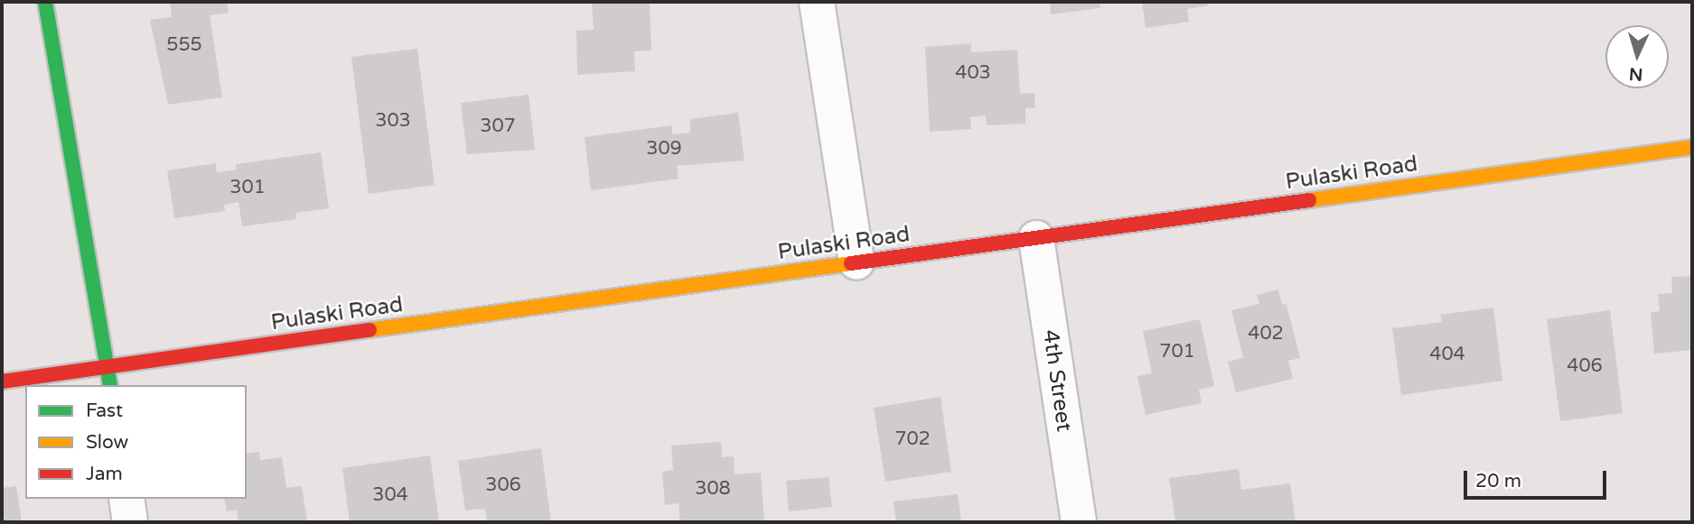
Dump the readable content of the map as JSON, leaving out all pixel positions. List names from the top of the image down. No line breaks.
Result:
{"streets":{"main road":["Pulaski Road"],"street":["4th Street"]},"crossings":[["Pulaski Road","4th Street"]],"house_numbers":["555","403","303","307","309","301","402","701","404","406","702","306","308","304"],"legend":["Fast","Slow","Jam"],"scale_bar":"20 m","north":"bottom"}
